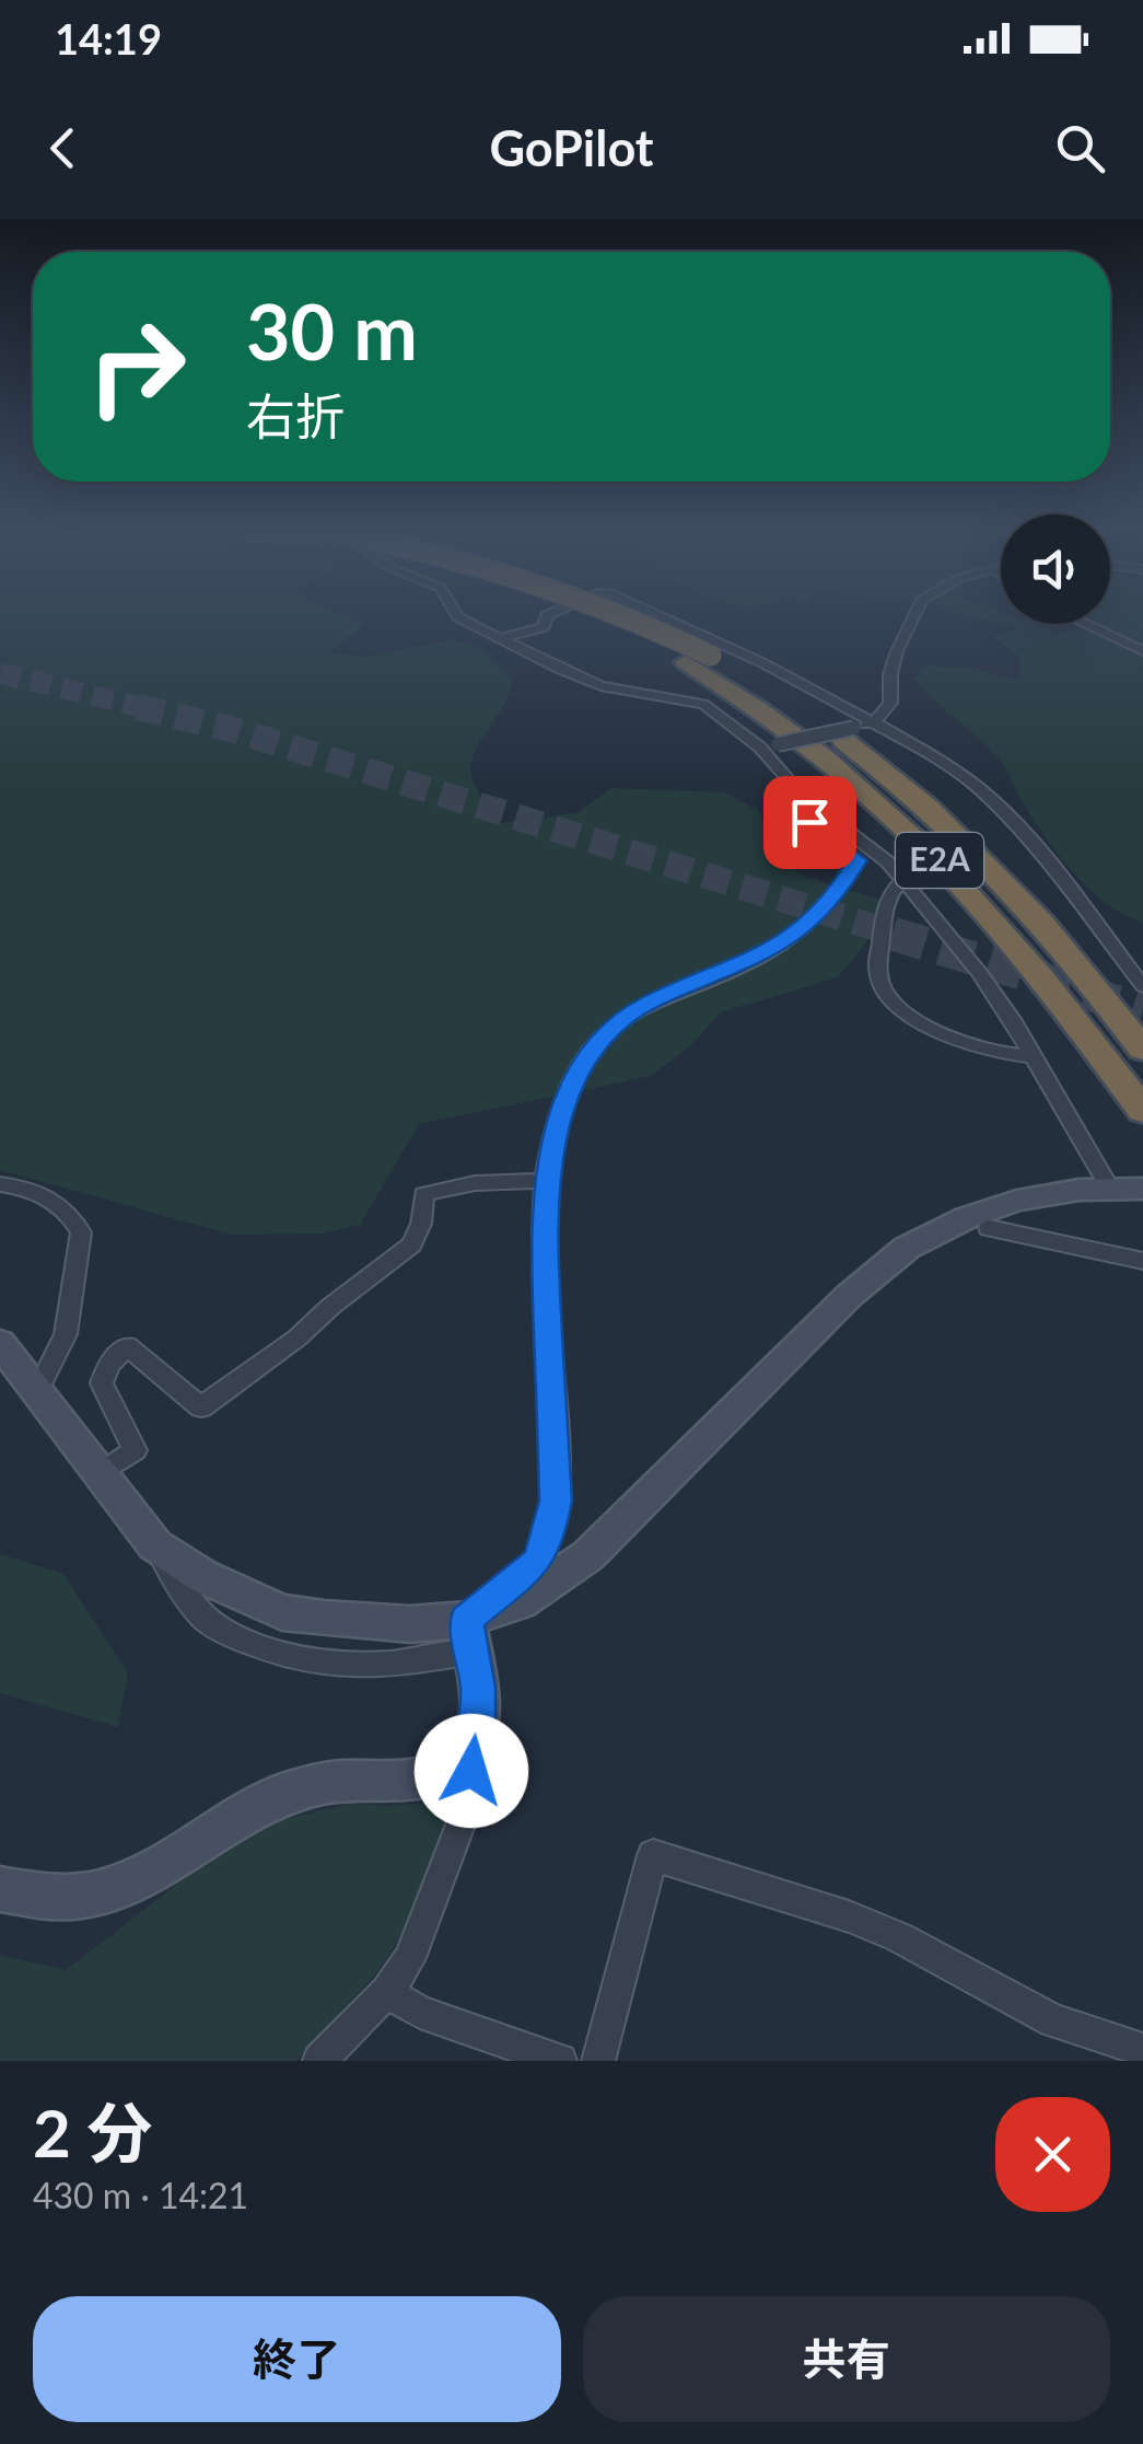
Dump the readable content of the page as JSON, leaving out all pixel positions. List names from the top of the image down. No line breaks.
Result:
{"streets":{"highway":["E2A"]},"page":{"status":"14:19","header":"GoPilot","turn":["30 m","右折"],"heading":["2 分","430 m · 14:21"],"buttons":["終了","共有"]}}
